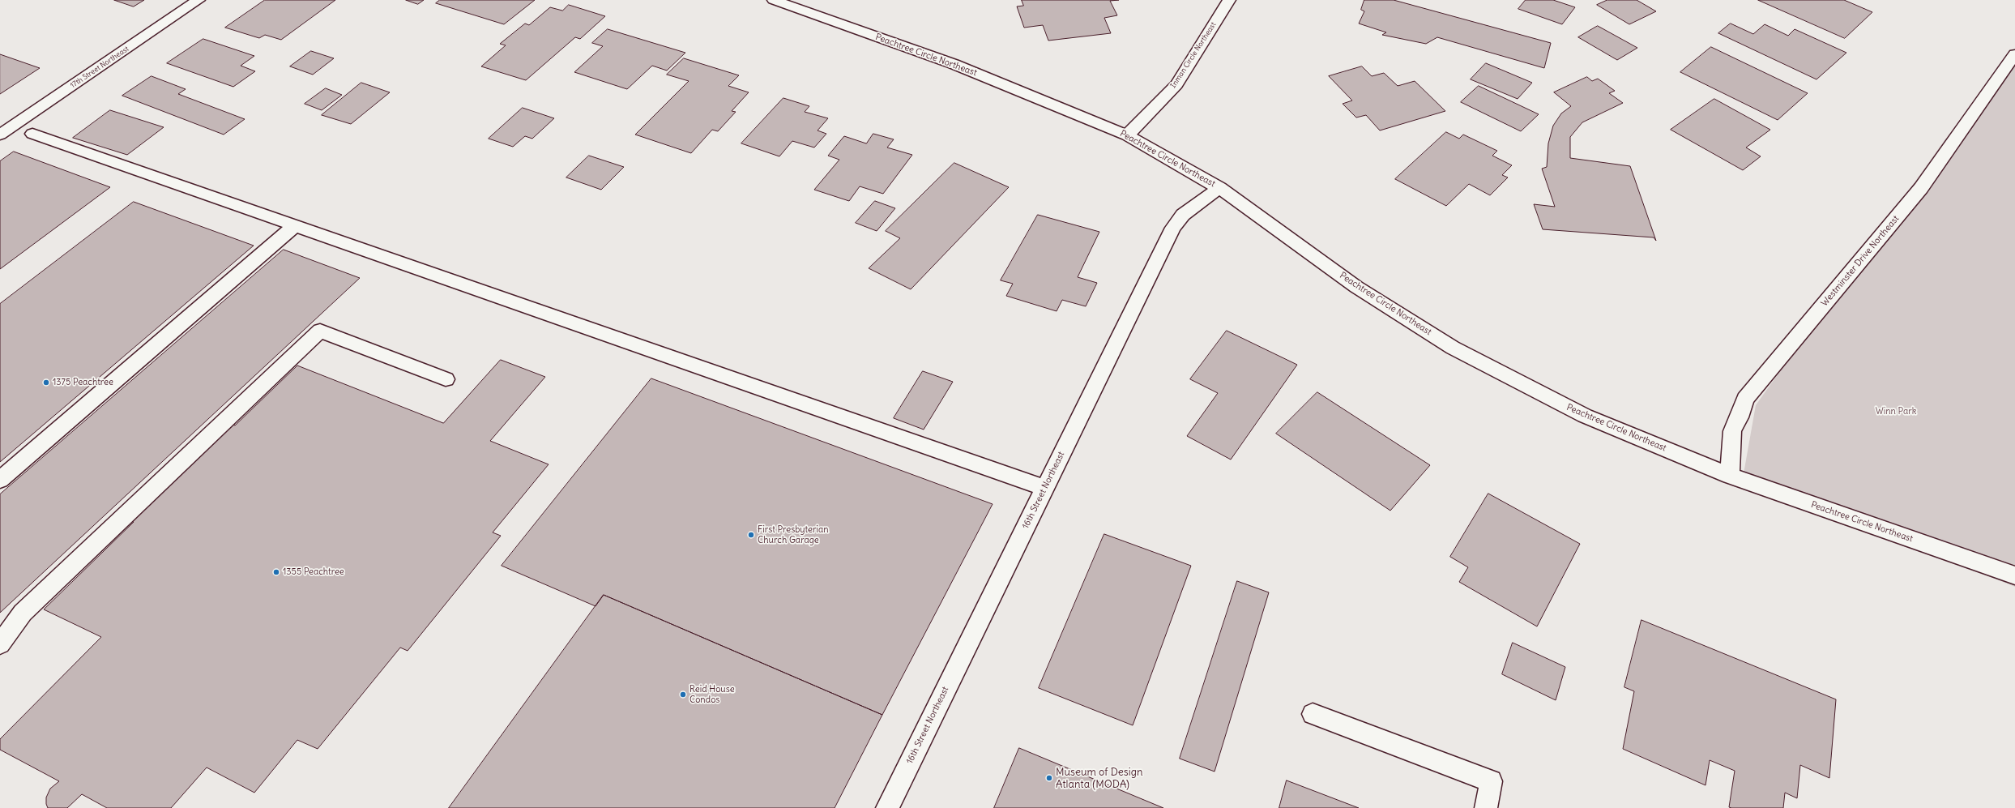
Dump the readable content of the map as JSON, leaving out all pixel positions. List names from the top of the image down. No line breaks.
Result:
{"streets":{"street":["Peachtree Circle Northeast","Inman Circle Northeast","17th Street Northeast","Westminster Drive Northeast","16th Street Northeast"]},"crossings":[["Peachtree Circle Northeast","Inman Circle Northeast"],["Peachtree Circle Northeast","Westminster Drive Northeast"],["Peachtree Circle Northeast","16th Street Northeast"]],"parks":["Winn Park"],"places":["1375 Peachtree","First Presbyterian Church Garage","1355 Peachtree","Reid House Condos","Museum of Design Atlanta (MODA)"]}
